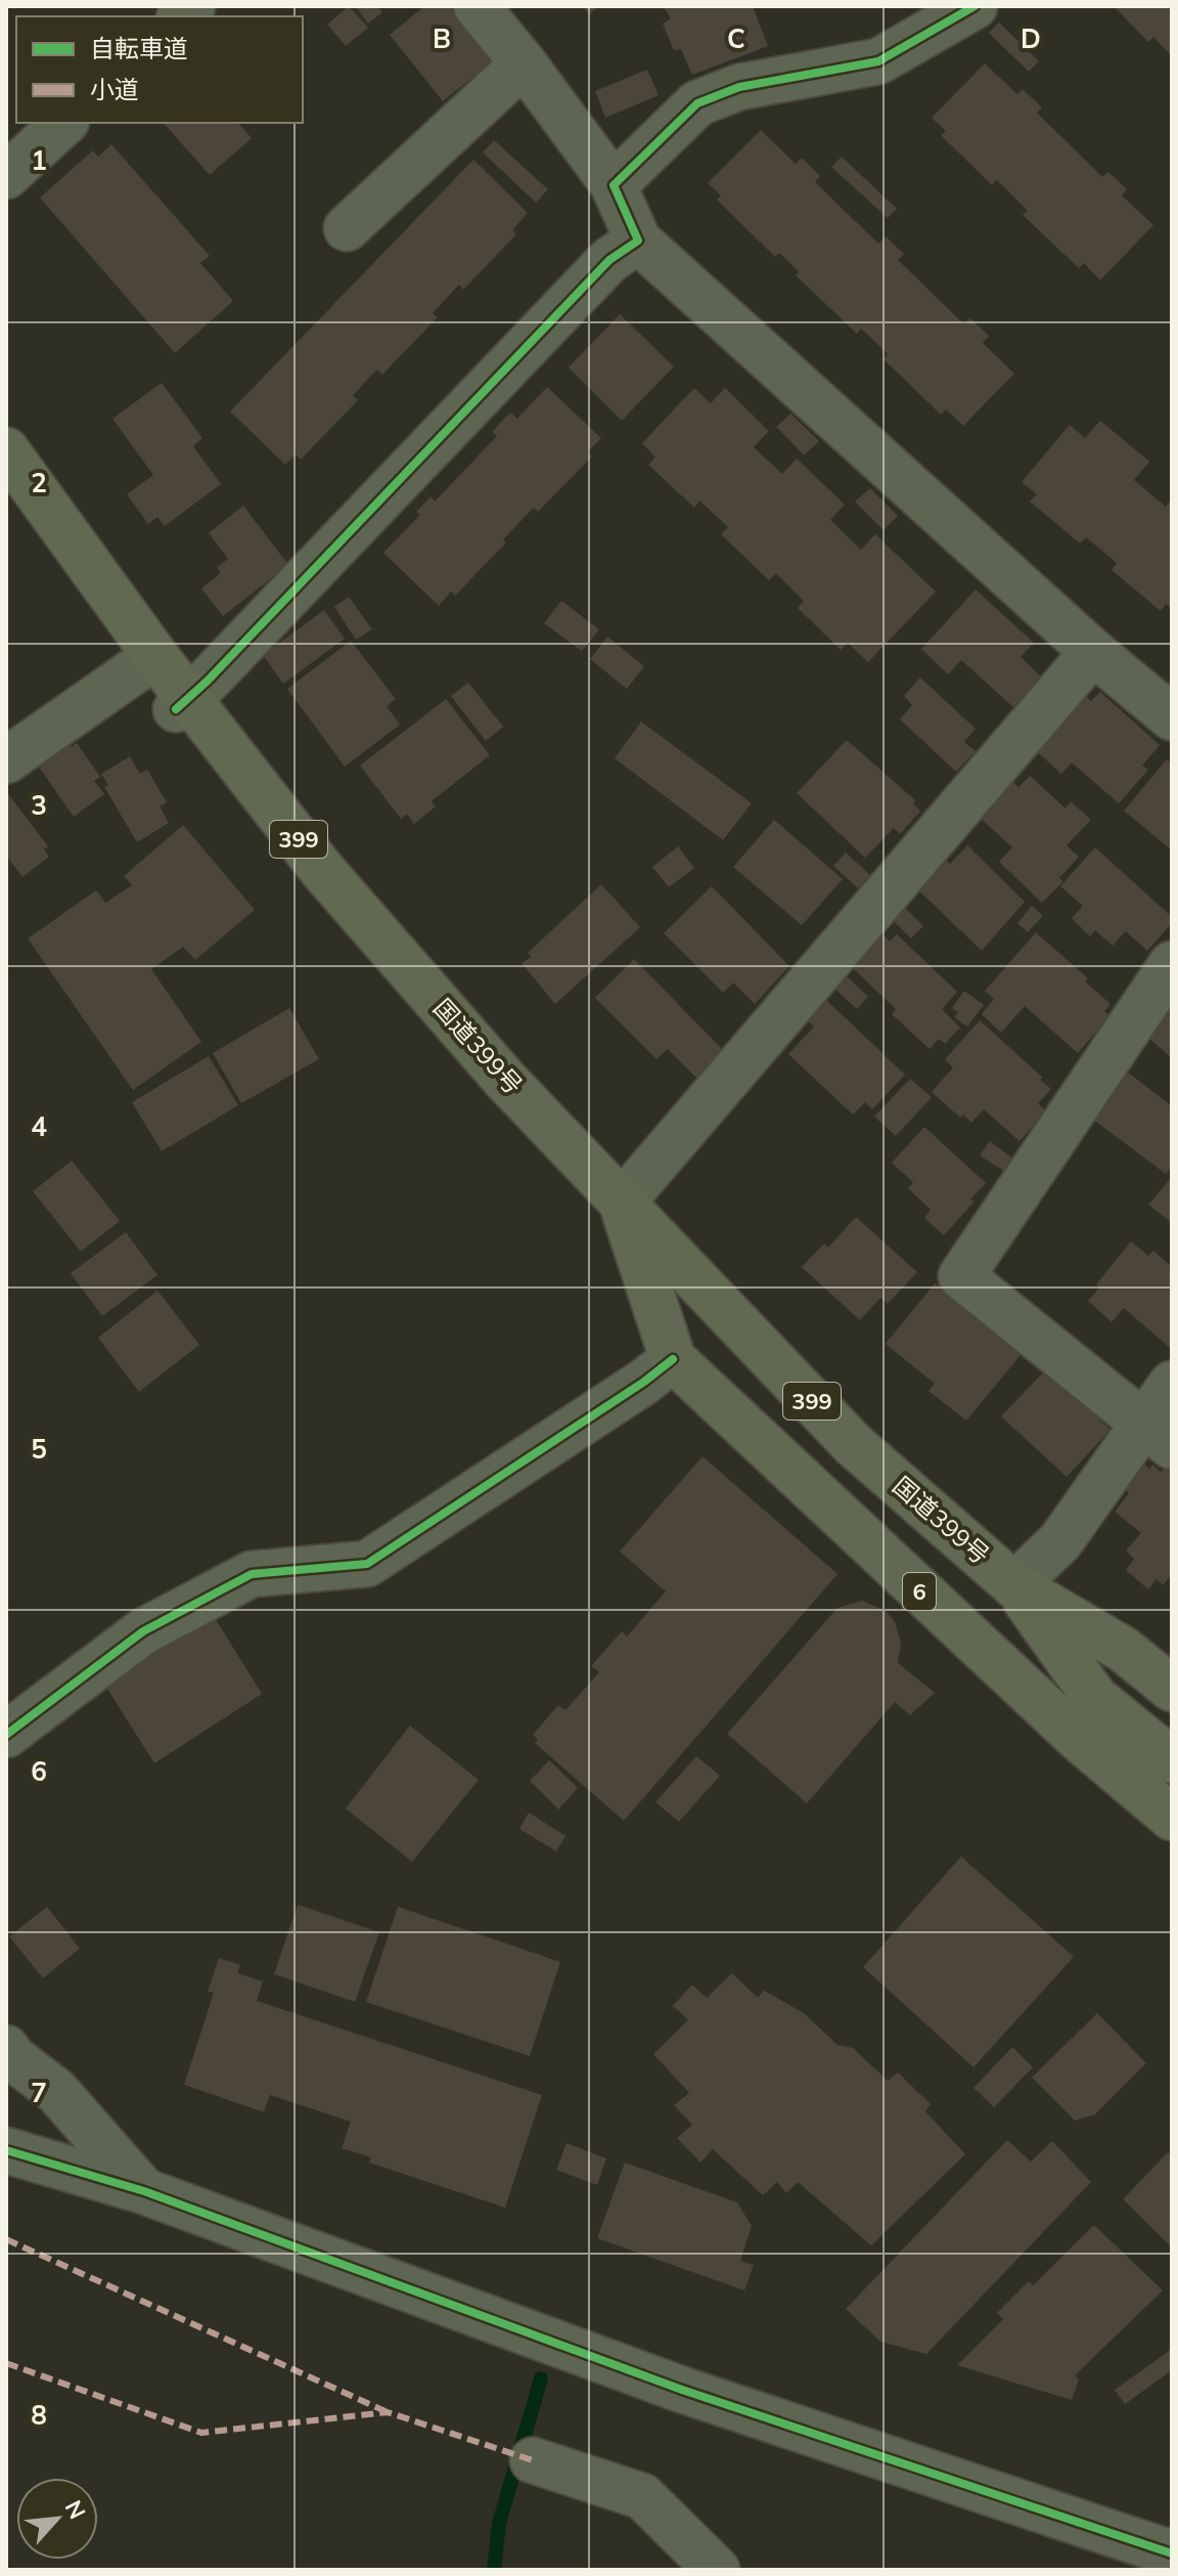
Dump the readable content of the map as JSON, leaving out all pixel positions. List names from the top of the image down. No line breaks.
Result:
{"streets":{"highway":["399","国道399号","6"]},"crossings":[["国道399号","6"]],"legend":["自転車道","小道"],"north":"top right","grid":{"columns":["B","C","D"],"rows":["1","2","3","4","5","6","7","8"]}}
